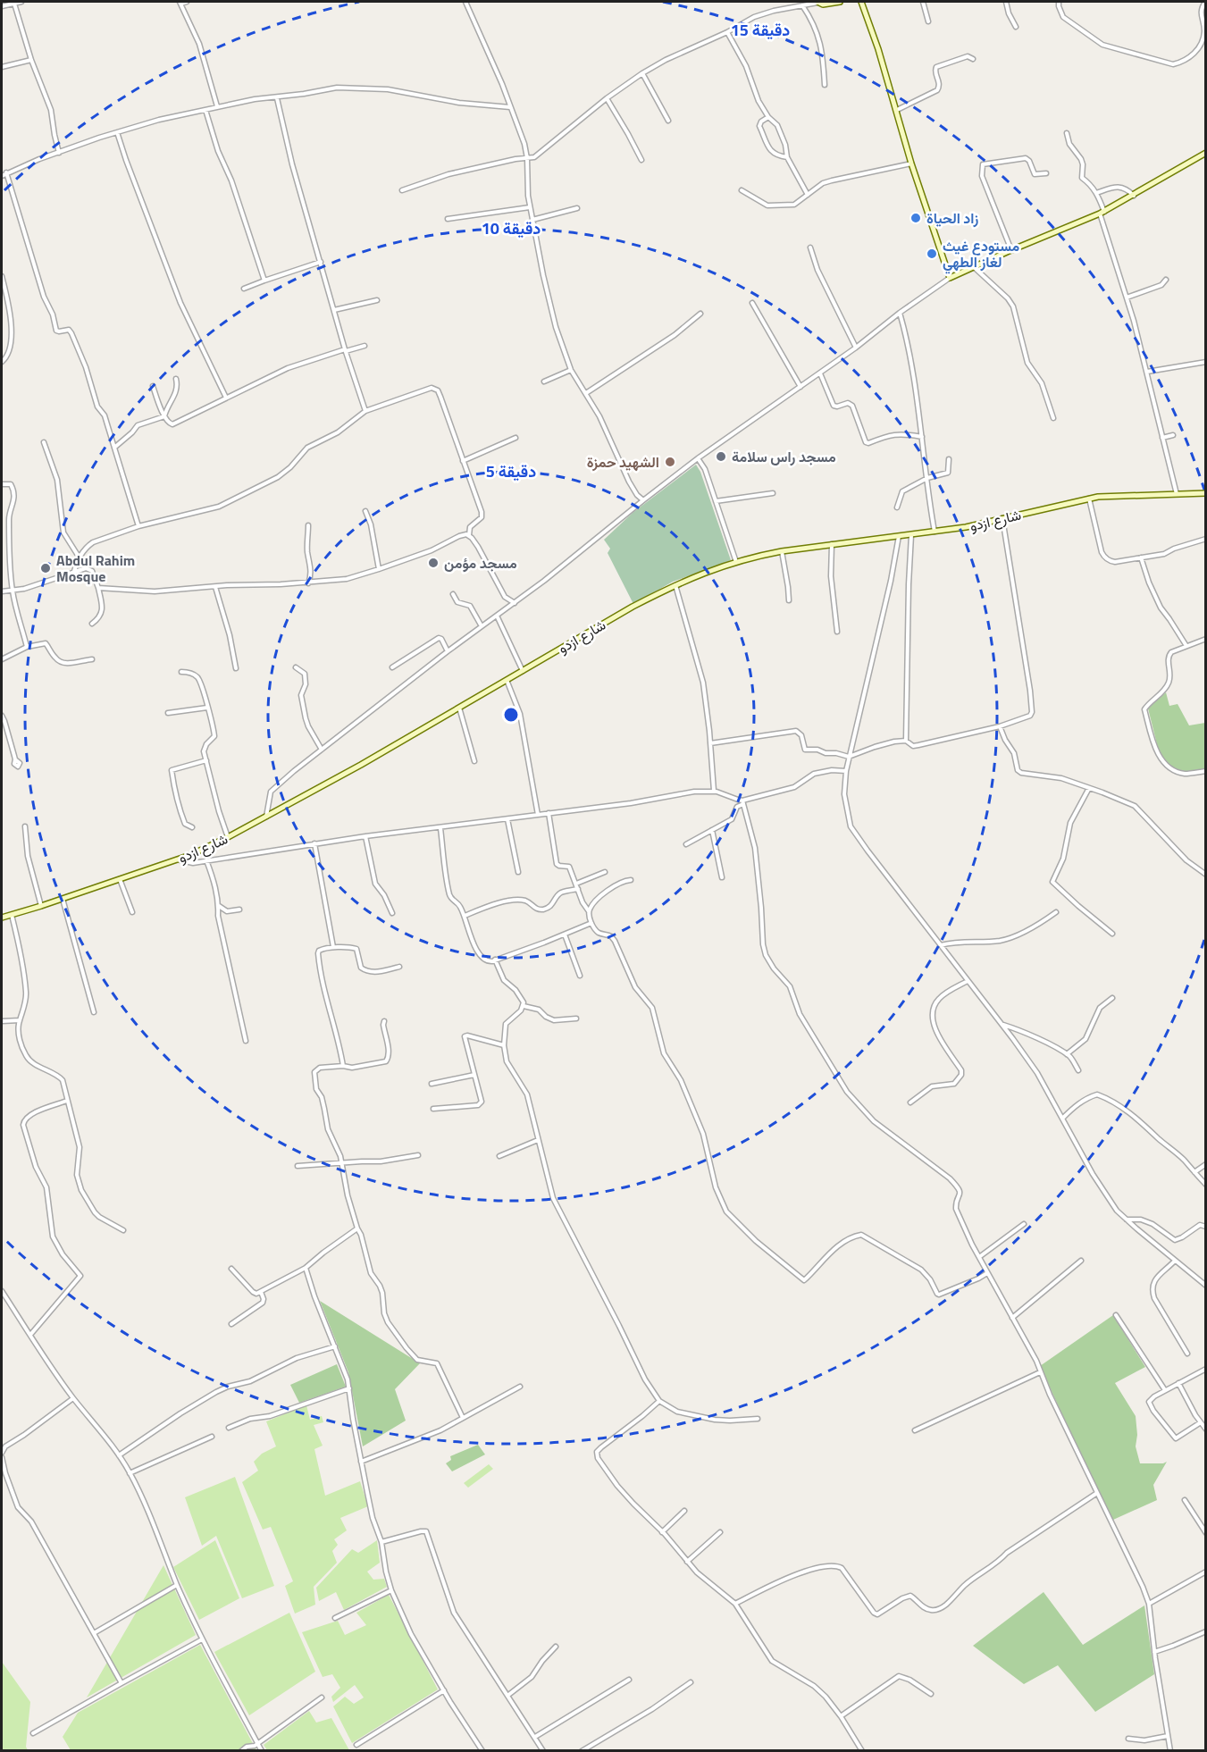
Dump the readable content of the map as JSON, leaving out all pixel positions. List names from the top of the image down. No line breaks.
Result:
{"streets":{"street":["شارع ازدو"]},"places":["زاد الحياة","مستودع غيث لغاز الطهي","مسجد راس سلامة","الشهيد حمزة","مسجد مؤمن","Abdul Rahim Mosque"],"rings":["15 دقيقة","10 دقيقة","5 دقيقة"]}
